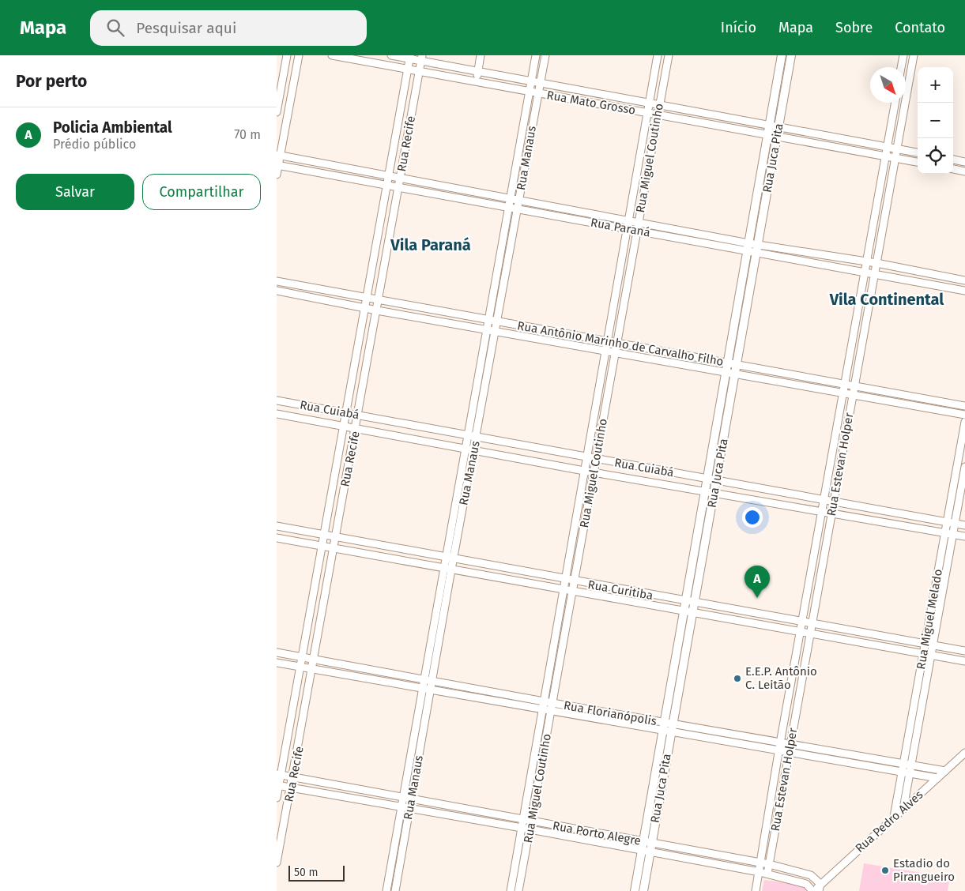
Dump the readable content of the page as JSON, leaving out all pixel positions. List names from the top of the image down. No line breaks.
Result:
{"streets":{"street":["Rua Mato Grosso","Rua Recife","Rua Manaus","Rua Miguel Coutinho","Rua Juca Pita","Rua Paraná","Rua Antônio Marinho de Carvalho Filho","Rua Cuiabá","Rua Estevan Holper","Rua Curitiba","Rua Miguel Melado","Rua Florianópolis","Rua Pedro Alves","Rua Porto Alegre"]},"crossings":[["Rua Mato Grosso","Rua Recife"],["Rua Mato Grosso","Rua Manaus"],["Rua Mato Grosso","Rua Miguel Coutinho"],["Rua Mato Grosso","Rua Juca Pita"],["Rua Mato Grosso","Rua Estevan Holper"],["Rua Recife","Rua Paraná"],["Rua Recife","Rua Antônio Marinho de Carvalho Filho"],["Rua Recife","Rua Cuiabá"],["Rua Recife","Rua Curitiba"],["Rua Recife","Rua Florianópolis"],["Rua Recife","Rua Porto Alegre"],["Rua Manaus","Rua Paraná"],["Rua Manaus","Rua Antônio Marinho de Carvalho Filho"],["Rua Manaus","Rua Cuiabá"],["Rua Manaus","Rua Curitiba"],["Rua Manaus","Rua Florianópolis"],["Rua Manaus","Rua Porto Alegre"],["Rua Miguel Coutinho","Rua Paraná"],["Rua Miguel Coutinho","Rua Antônio Marinho de Carvalho Filho"],["Rua Miguel Coutinho","Rua Cuiabá"],["Rua Miguel Coutinho","Rua Curitiba"],["Rua Miguel Coutinho","Rua Florianópolis"],["Rua Miguel Coutinho","Rua Porto Alegre"],["Rua Juca Pita","Rua Paraná"],["Rua Juca Pita","Rua Antônio Marinho de Carvalho Filho"],["Rua Juca Pita","Rua Cuiabá"],["Rua Juca Pita","Rua Curitiba"],["Rua Juca Pita","Rua Florianópolis"],["Rua Juca Pita","Rua Porto Alegre"],["Rua Paraná","Rua Estevan Holper"],["Rua Antônio Marinho de Carvalho Filho","Rua Estevan Holper"],["Rua Cuiabá","Rua Estevan Holper"],["Rua Cuiabá","Rua Miguel Melado"],["Rua Estevan Holper","Rua Curitiba"],["Rua Estevan Holper","Rua Florianópolis"],["Rua Estevan Holper","Rua Porto Alegre"],["Rua Curitiba","Rua Miguel Melado"],["Rua Miguel Melado","Rua Florianópolis"],["Rua Miguel Melado","Rua Pedro Alves"],["Rua Florianópolis","Rua Pedro Alves"],["Rua Pedro Alves","Rua Porto Alegre"]],"districts":["Vila Paraná","Vila Continental"],"places":["E.E.P. Antônio C. Leitão","Estadio do Pirangueiro"],"scale_bar":"50 m","north":"bottom right","page":{"header":"Mapa","search":"Pesquisar aqui","nav":["Início","Mapa","Sobre","Contato"],"heading":"Por perto","map_buttons":["+","−"],"list":[{"mark":"A","name":"Policia Ambiental","note":"Prédio público","value":"70 m"}],"buttons":["Salvar","Compartilhar"],"pins":"A","scale":"50 m"}}
